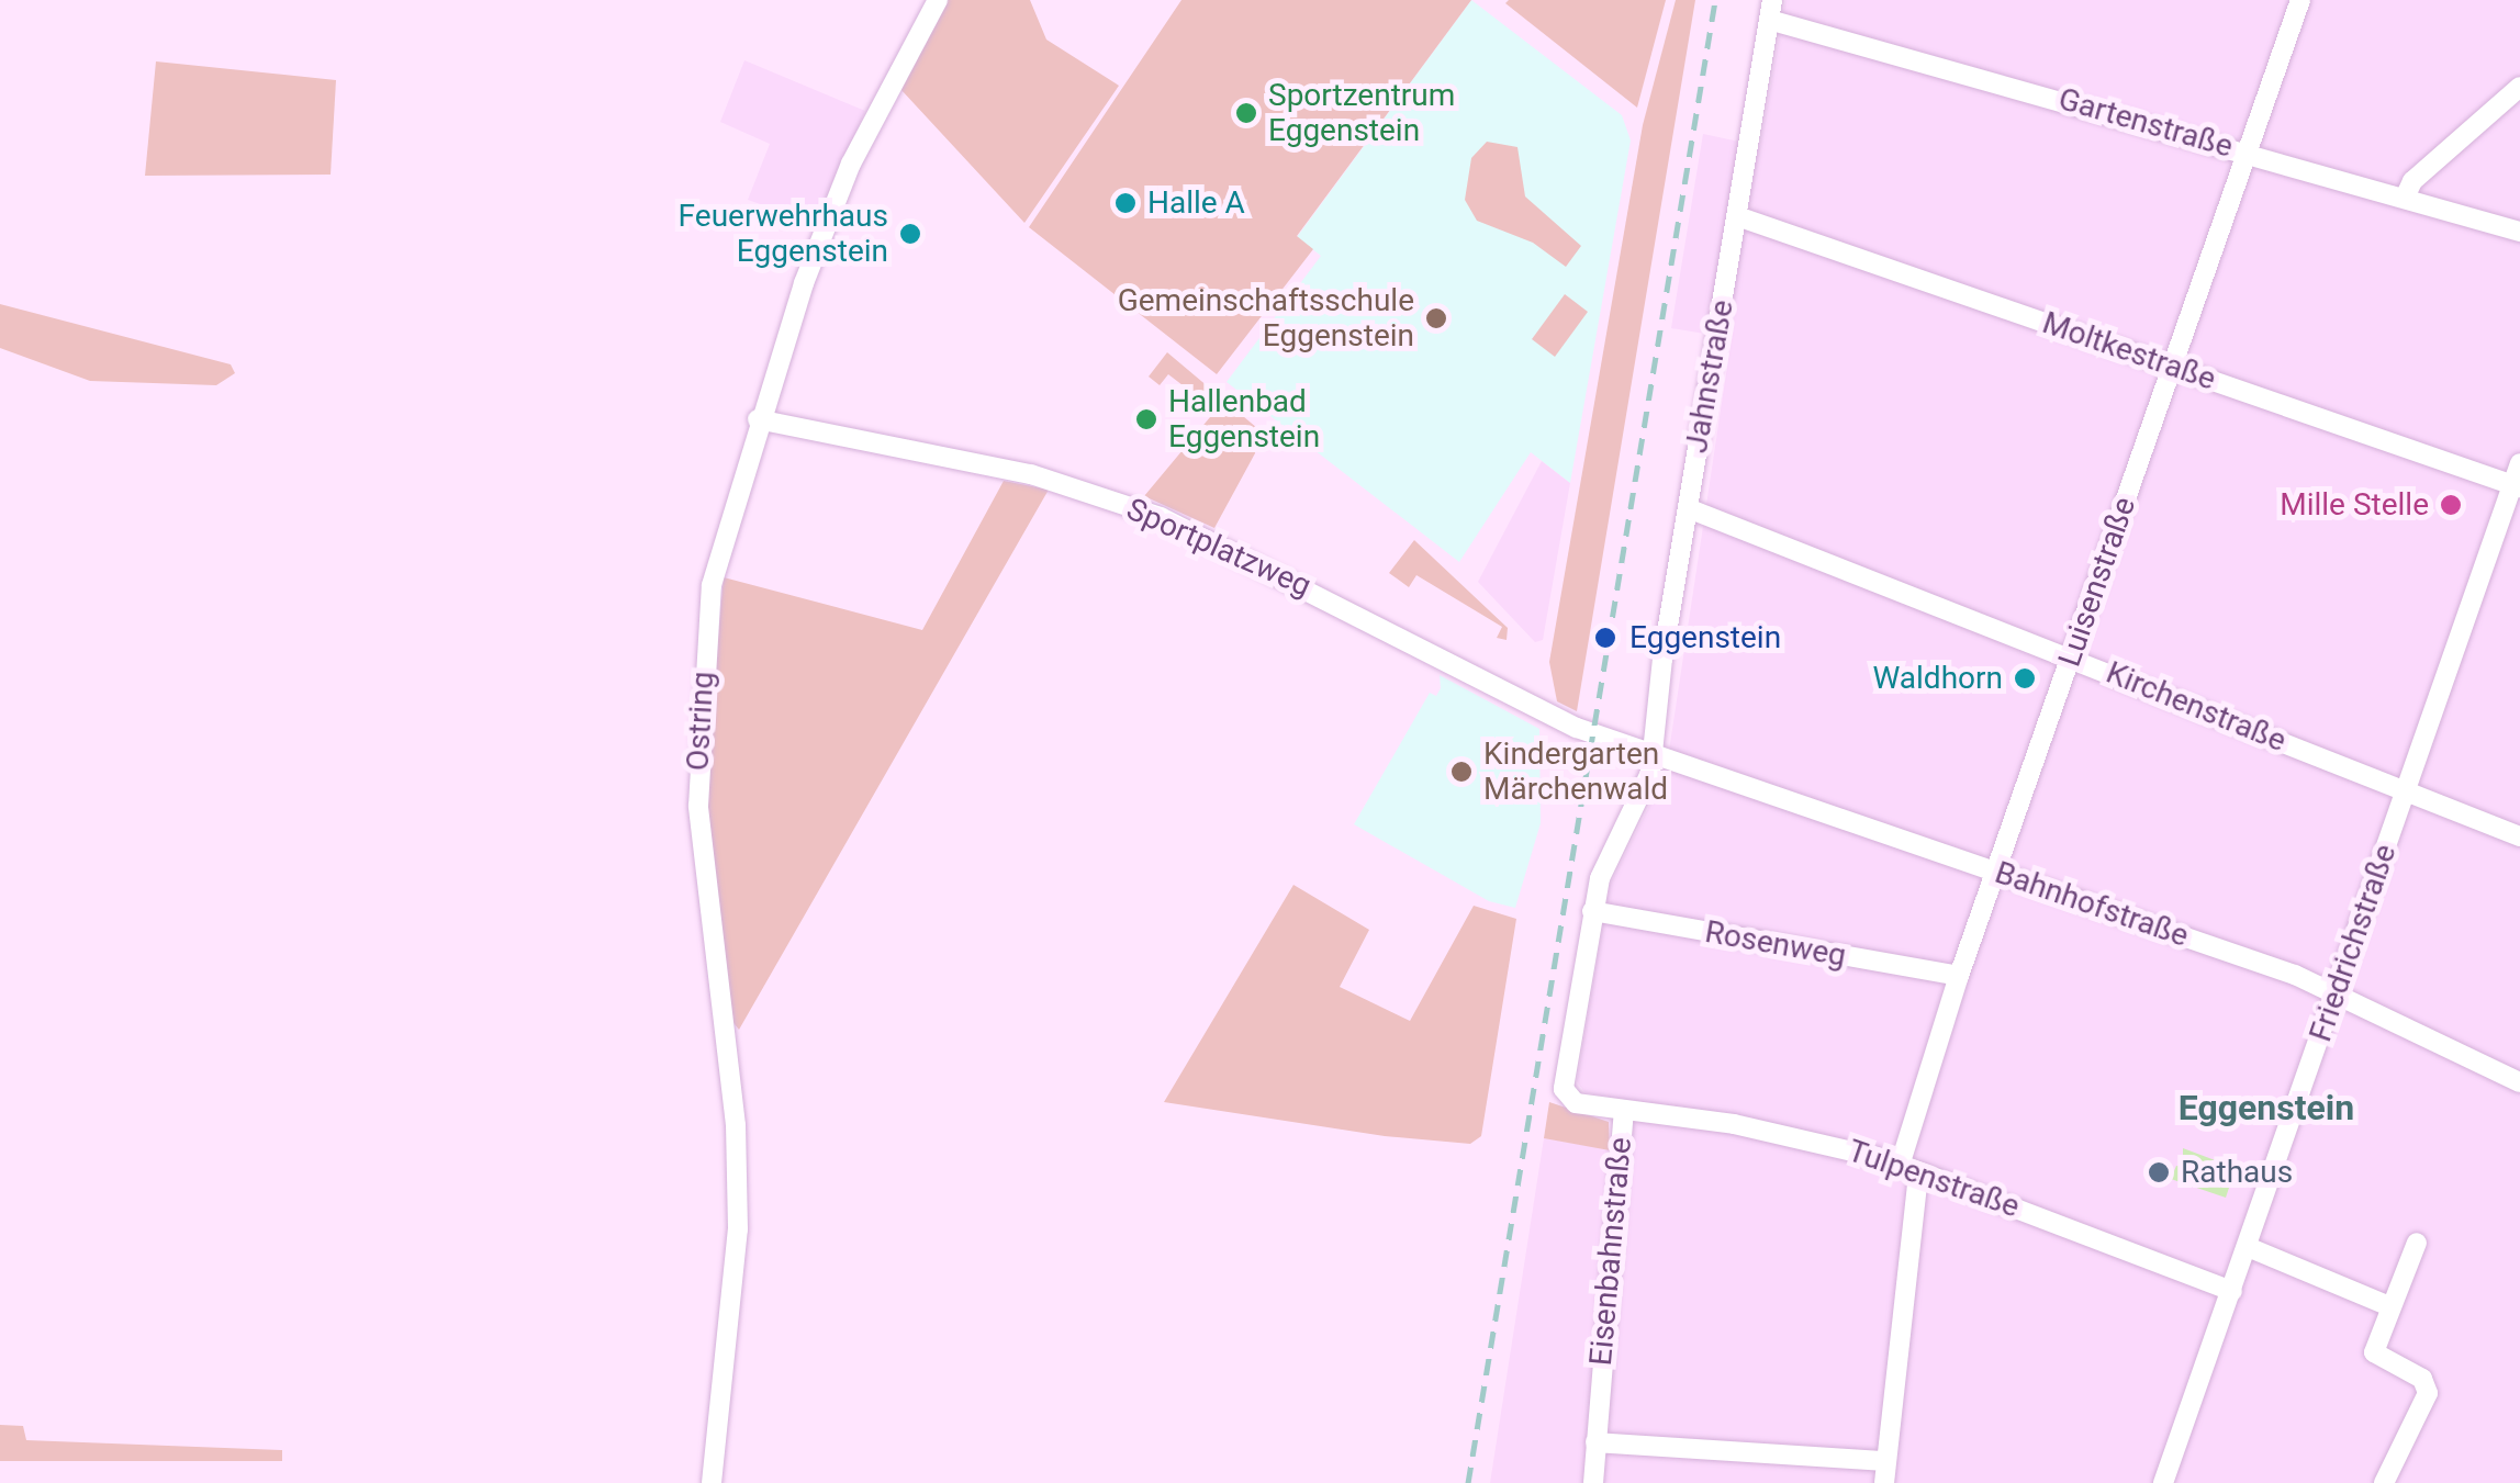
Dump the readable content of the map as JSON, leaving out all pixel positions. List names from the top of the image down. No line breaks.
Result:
{"streets":{"street":["Gartenstraße","Moltkestraße","Jahnstraße","Sportplatzweg","Luisenstraße","Kirchenstraße","Ostring","Bahnhofstraße","Friedrichstraße","Rosenweg","Tulpenstraße","Eisenbahnstraße"]},"crossings":[["Gartenstraße","Jahnstraße"],["Gartenstraße","Luisenstraße"],["Moltkestraße","Jahnstraße"],["Moltkestraße","Luisenstraße"],["Moltkestraße","Friedrichstraße"],["Jahnstraße","Sportplatzweg"],["Jahnstraße","Kirchenstraße"],["Jahnstraße","Bahnhofstraße"],["Jahnstraße","Eisenbahnstraße"],["Sportplatzweg","Ostring"],["Sportplatzweg","Bahnhofstraße"],["Sportplatzweg","Eisenbahnstraße"],["Luisenstraße","Kirchenstraße"],["Luisenstraße","Bahnhofstraße"],["Luisenstraße","Rosenweg"],["Luisenstraße","Tulpenstraße"],["Kirchenstraße","Friedrichstraße"],["Bahnhofstraße","Friedrichstraße"],["Bahnhofstraße","Eisenbahnstraße"],["Friedrichstraße","Tulpenstraße"],["Rosenweg","Eisenbahnstraße"],["Tulpenstraße","Eisenbahnstraße"]],"districts":["Eggenstein"],"places":["Sportzentrum Eggenstein","Halle A","Feuerwehrhaus Eggenstein","Gemeinschaftsschule Eggenstein","Hallenbad Eggenstein","Mille Stelle","Eggenstein","Waldhorn","Kindergarten Märchenwald","Rathaus"]}
